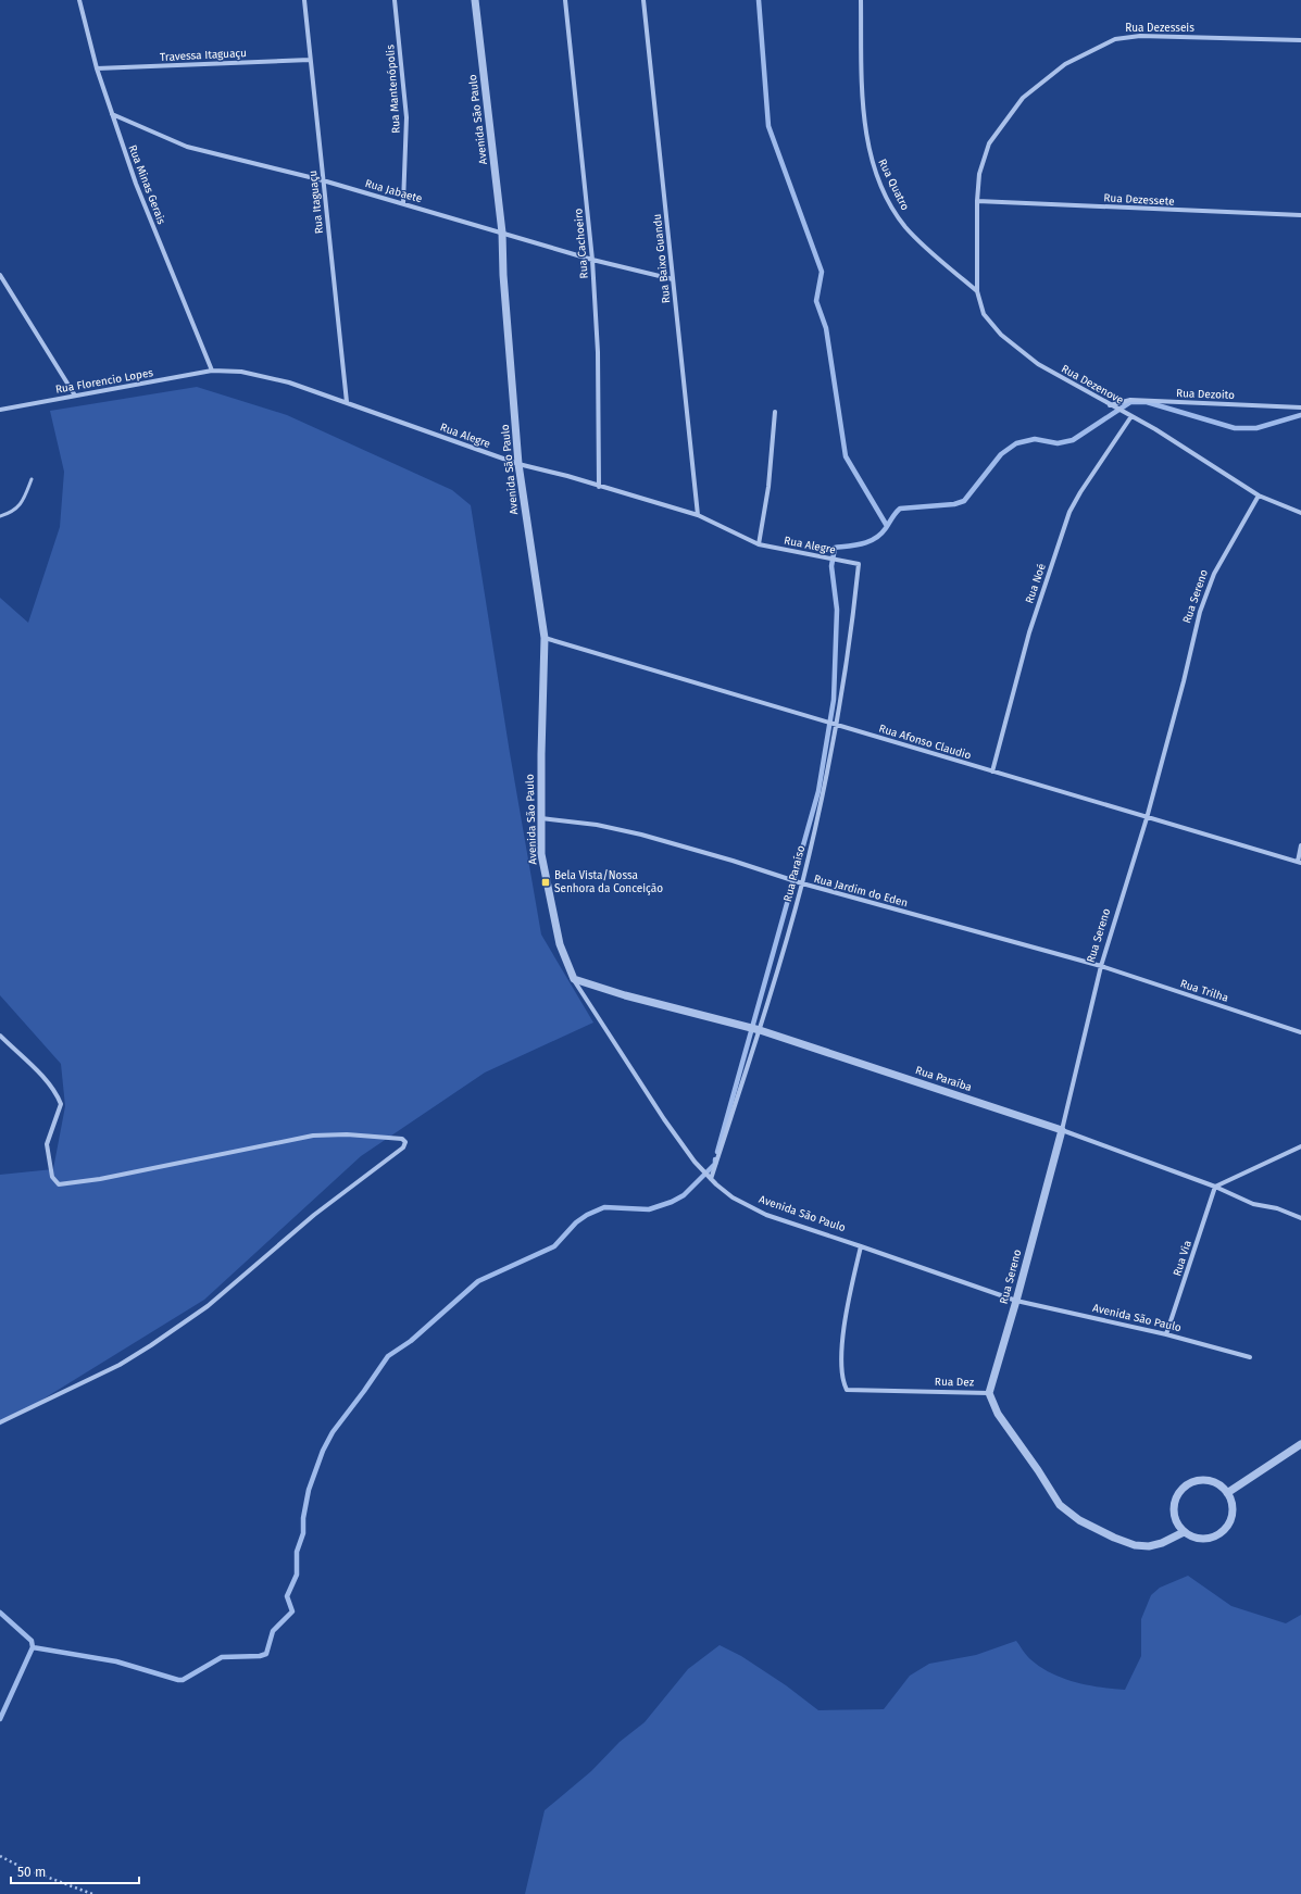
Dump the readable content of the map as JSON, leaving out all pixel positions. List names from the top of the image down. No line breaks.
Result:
{"streets":{"street":["Rua Dezesseis","Travessa Itaguaçu","Rua Mantenópolis","Avenida São Paulo","Rua Minas Gerais","Rua Quatro","Rua Jabaete","Rua Dezessete","Rua Itaguaçu","Rua Cachoeiro","Rua Baixo Guandu","Rua Florencio Lopes","Rua Dezenove","Rua Dezoito","Rua Alegre","Rua Noé","Rua Sereno","Rua Afonso Claudio","Rua Paraíso","Rua Jardim do Eden","Rua Trilha","Rua Paraíba","Rua Via","Rua Dez"]},"crossings":[["Rua Dezesseis","Rua Dezessete"],["Rua Dezesseis","Rua Dezenove"],["Travessa Itaguaçu","Rua Minas Gerais"],["Travessa Itaguaçu","Rua Itaguaçu"],["Rua Mantenópolis","Rua Jabaete"],["Avenida São Paulo","Rua Jabaete"],["Avenida São Paulo","Rua Alegre"],["Avenida São Paulo","Rua Sereno"],["Avenida São Paulo","Rua Afonso Claudio"],["Avenida São Paulo","Rua Paraíso"],["Avenida São Paulo","Rua Jardim do Eden"],["Avenida São Paulo","Rua Paraíba"],["Avenida São Paulo","Rua Via"],["Avenida São Paulo","Rua Dez"],["Rua Minas Gerais","Rua Jabaete"],["Rua Minas Gerais","Rua Florencio Lopes"],["Rua Minas Gerais","Rua Alegre"],["Rua Quatro","Rua Dezenove"],["Rua Jabaete","Rua Itaguaçu"],["Rua Jabaete","Rua Cachoeiro"],["Rua Jabaete","Rua Baixo Guandu"],["Rua Dezessete","Rua Dezenove"],["Rua Itaguaçu","Rua Alegre"],["Rua Cachoeiro","Rua Alegre"],["Rua Baixo Guandu","Rua Alegre"],["Rua Florencio Lopes","Rua Alegre"],["Rua Dezenove","Rua Dezoito"],["Rua Dezenove","Rua Noé"],["Rua Dezenove","Rua Sereno"],["Rua Alegre","Rua Paraíso"],["Rua Noé","Rua Afonso Claudio"],["Rua Sereno","Rua Afonso Claudio"],["Rua Sereno","Rua Jardim do Eden"],["Rua Sereno","Rua Trilha"],["Rua Sereno","Rua Paraíba"],["Rua Sereno","Rua Dez"],["Rua Afonso Claudio","Rua Paraíso"],["Rua Paraíso","Rua Jardim do Eden"],["Rua Paraíso","Rua Paraíba"],["Rua Jardim do Eden","Rua Trilha"],["Rua Paraíba","Rua Via"]],"places":{"transit":["Bela Vista/Nossa Senhora da Conceição"]},"scale_bar":"50 m"}
